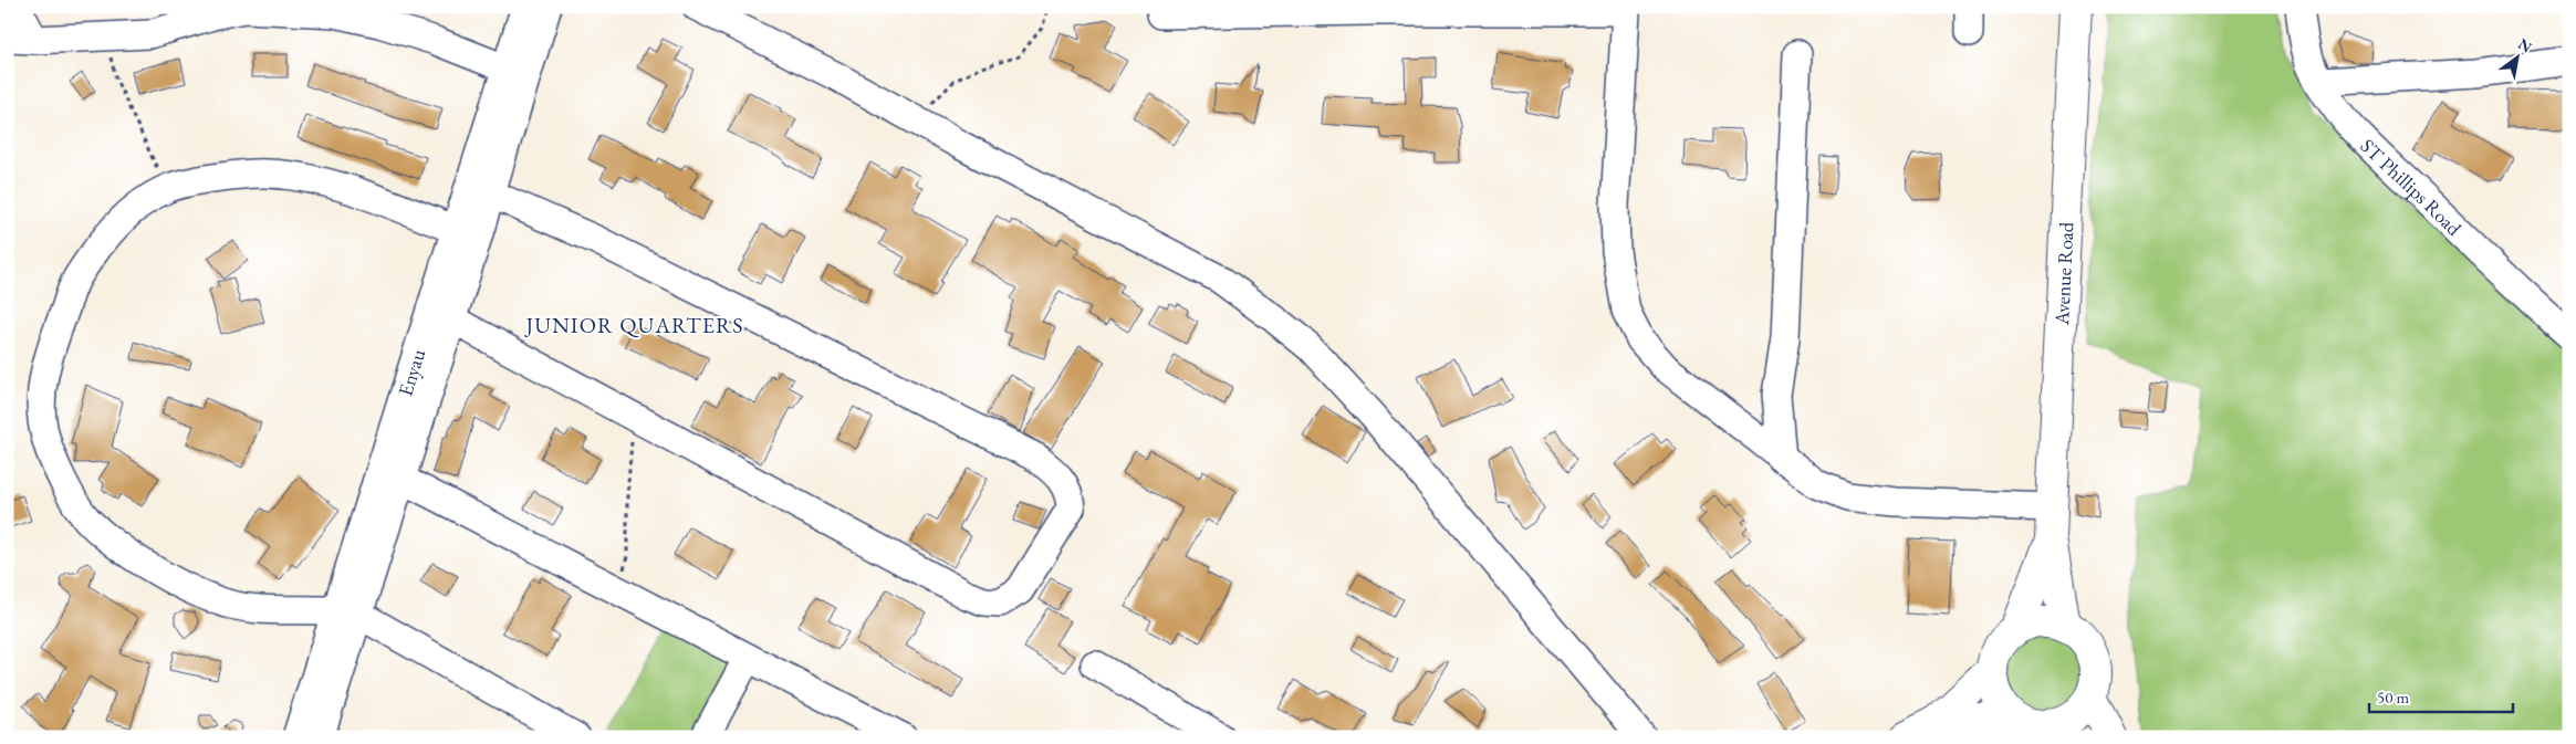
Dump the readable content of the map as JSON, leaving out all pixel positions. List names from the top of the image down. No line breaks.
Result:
{"streets":{"main road":["Avenue Road"],"street":["ST Phillips Road","Enyau"]},"districts":["JUNIOR QUARTERS"],"scale_bar":"50 m","north":"top right"}
